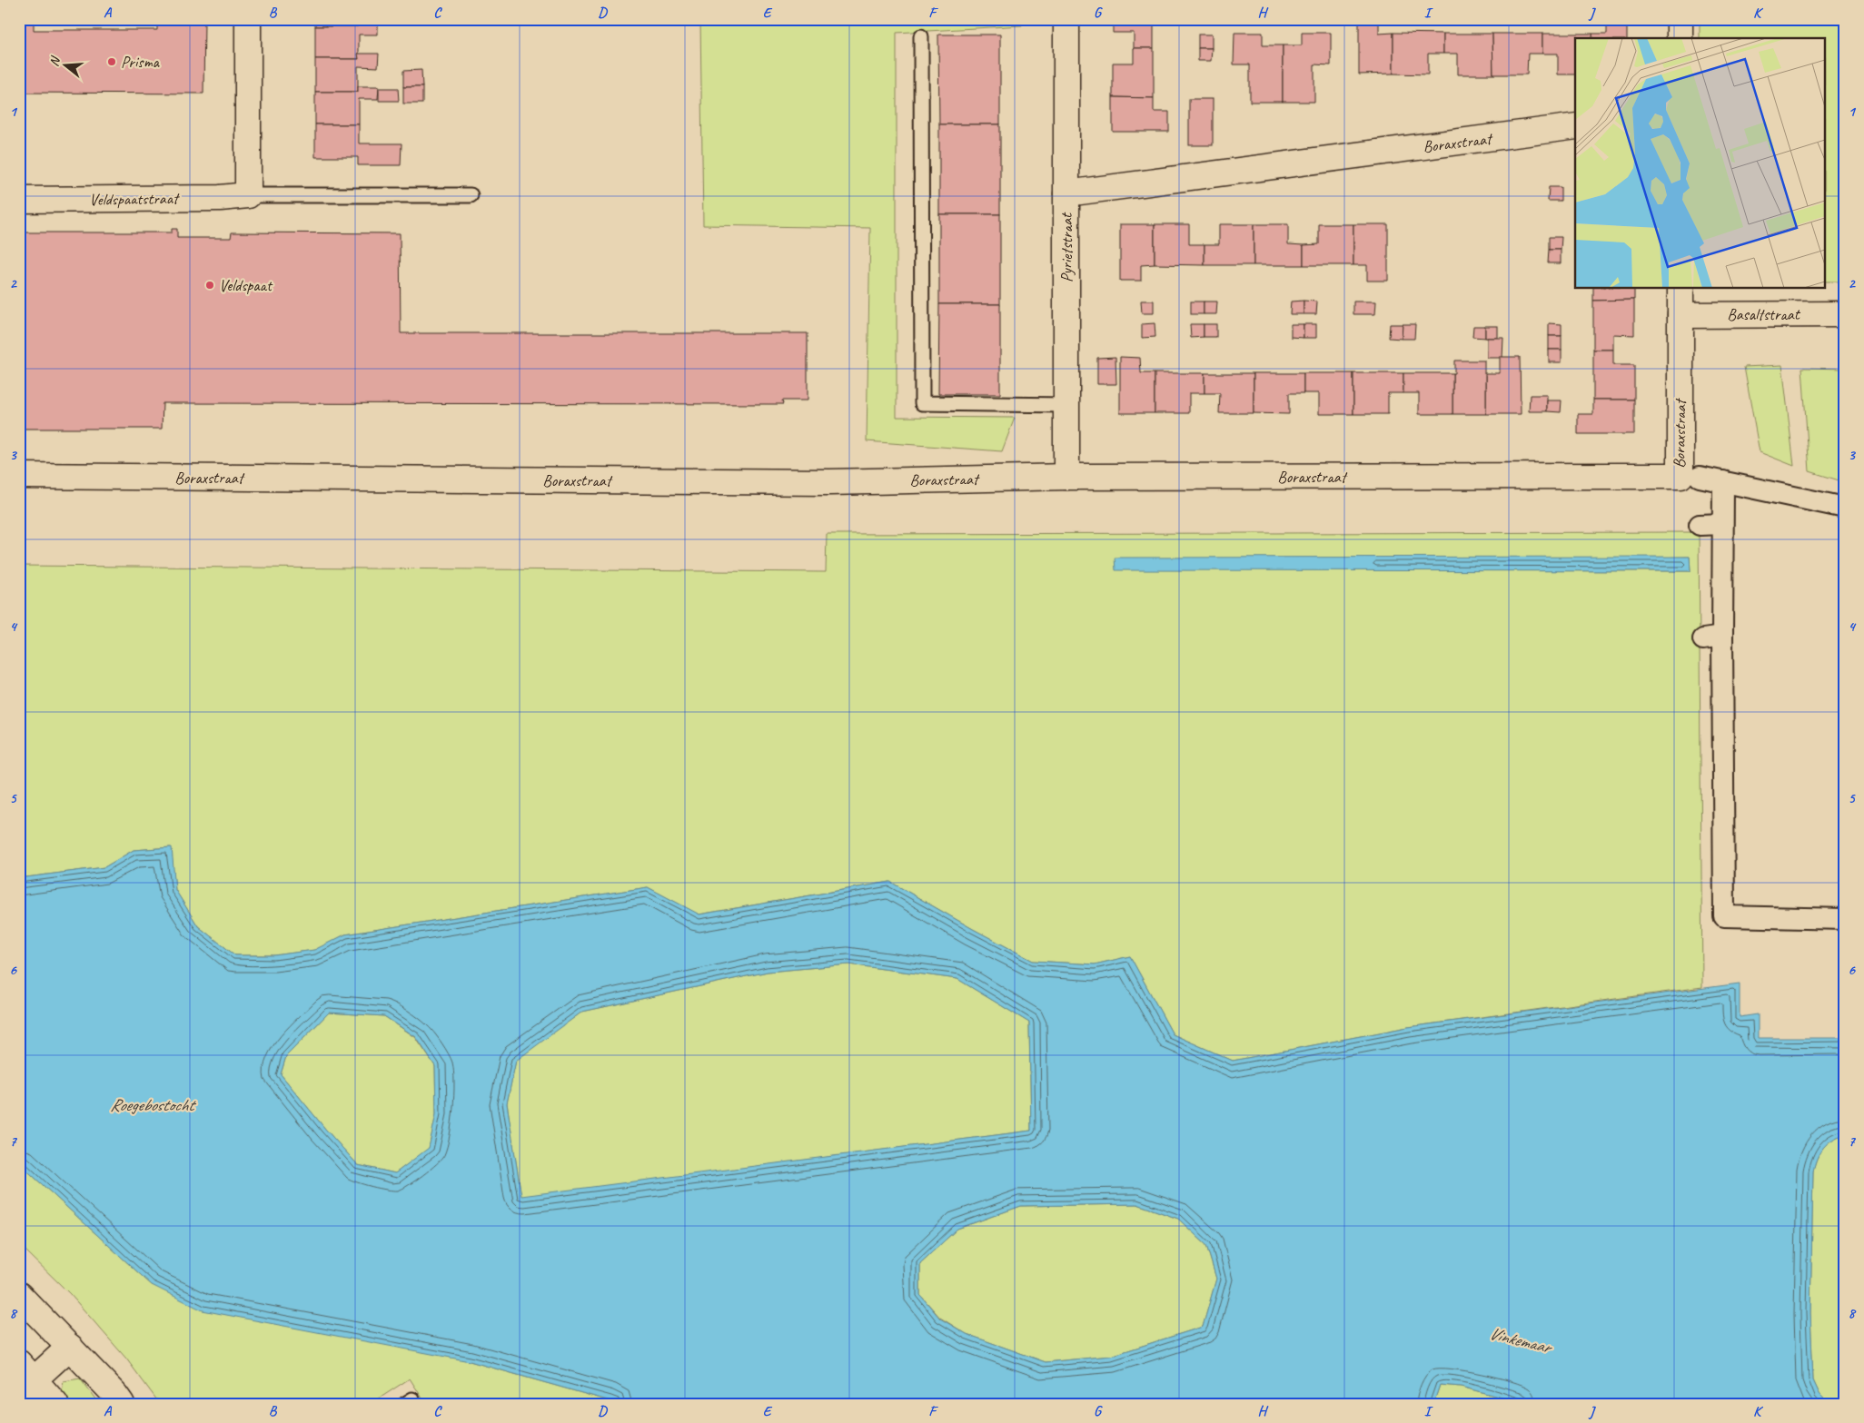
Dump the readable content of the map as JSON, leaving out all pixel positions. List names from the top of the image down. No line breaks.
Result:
{"streets":{"street":["Boraxstraat","Veldspaatstraat","Pyrietstraat","Basaltstraat"]},"crossings":[["Boraxstraat","Pyrietstraat"],["Boraxstraat","Basaltstraat"]],"water":["Roegebostocht","Vinkemaar"],"places":["Prisma","Veldspaat"],"north":"left","grid":{"columns":["A","B","C","D","E","F","G","H","I","J","K"],"rows":["1","2","3","4","5","6","7","8"]}}
